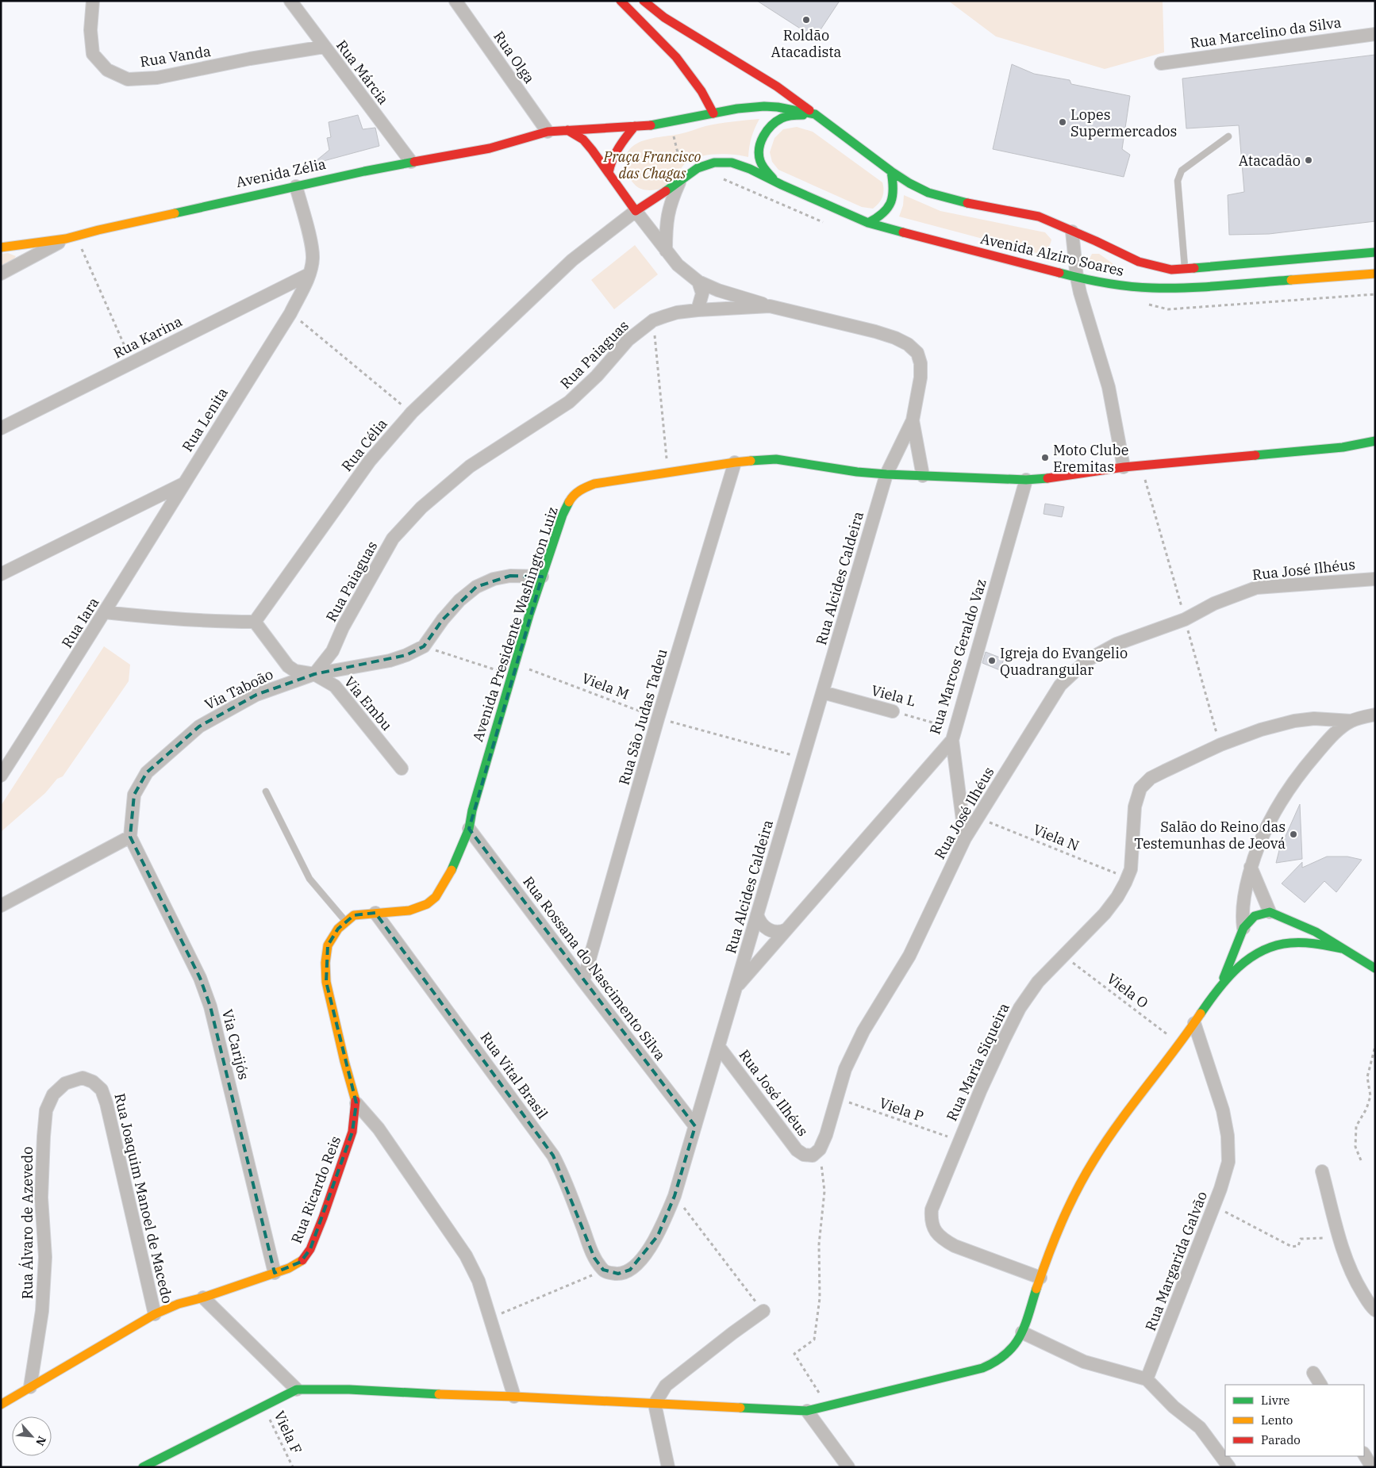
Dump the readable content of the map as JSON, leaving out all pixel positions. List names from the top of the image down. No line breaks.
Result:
{"streets":{"main road":["Avenida Zélia","Avenida Alziro Soares","Avenida Presidente Washington Luiz","Rua Ricardo Reis"],"street":["Rua Marcelino da Silva","Rua Vanda","Rua Olga","Rua Márcia","Rua Karina","Rua Paiaguas","Rua Lenita","Rua Célia","Rua José Ilhéus","Rua Alcides Caldeira","Rua Iara","Rua Marcos Geraldo Vaz","Via Taboão","Viela L","Via Embu","Rua São Judas Tadeu","Rua Rossana do Nascimento Silva","Via Carijós","Rua Maria Siqueira","Rua Vital Brasil","Rua Joaquim Manoel de Macedo","Rua Álvaro de Azevedo","Rua Margarida Galvão"],"path":["Viela M","Viela N","Viela O","Viela P","Viela F"]},"crossings":[["Rua Vanda","Rua Márcia"],["Rua Olga","Avenida Zélia"],["Rua Márcia","Avenida Zélia"],["Avenida Zélia","Avenida Alziro Soares"],["Avenida Zélia","Rua Lenita"],["Avenida Zélia","Rua Célia"],["Avenida Alziro Soares","Rua Célia"],["Rua Karina","Rua Lenita"],["Rua Paiaguas","Rua Alcides Caldeira"],["Rua Paiaguas","Avenida Presidente Washington Luiz"],["Rua Paiaguas","Via Taboão"],["Rua Paiaguas","Via Embu"],["Rua Lenita","Rua Iara"],["Rua Célia","Via Embu"],["Rua José Ilhéus","Rua Alcides Caldeira"],["Rua José Ilhéus","Viela N"],["Rua José Ilhéus","Viela P"],["Rua Alcides Caldeira","Avenida Presidente Washington Luiz"],["Rua Alcides Caldeira","Rua Marcos Geraldo Vaz"],["Rua Alcides Caldeira","Viela M"],["Rua Alcides Caldeira","Viela L"],["Rua Alcides Caldeira","Rua Rossana do Nascimento Silva"],["Rua Alcides Caldeira","Rua Vital Brasil"],["Avenida Presidente Washington Luiz","Rua Marcos Geraldo Vaz"],["Avenida Presidente Washington Luiz","Viela M"],["Avenida Presidente Washington Luiz","Via Taboão"],["Avenida Presidente Washington Luiz","Rua São Judas Tadeu"],["Avenida Presidente Washington Luiz","Rua Rossana do Nascimento Silva"],["Avenida Presidente Washington Luiz","Rua Ricardo Reis"],["Rua Marcos Geraldo Vaz","Viela L"],["Viela M","Via Taboão"],["Viela M","Rua São Judas Tadeu"],["Via Taboão","Via Embu"],["Via Taboão","Via Carijós"],["Rua São Judas Tadeu","Rua Rossana do Nascimento Silva"],["Viela N","Rua Maria Siqueira"],["Viela O","Rua Maria Siqueira"],["Via Carijós","Rua Ricardo Reis"],["Rua Maria Siqueira","Viela P"],["Rua Vital Brasil","Rua Ricardo Reis"],["Rua Ricardo Reis","Rua Joaquim Manoel de Macedo"],["Rua Ricardo Reis","Rua Álvaro de Azevedo"],["Rua Joaquim Manoel de Macedo","Rua Álvaro de Azevedo"]],"parks":["Praça Francisco das Chagas"],"places":["Roldão Atacadista","Lopes Supermercados","Atacadão","Moto Clube Eremitas","Igreja do Evangelio Quadrangular","Salão do Reino das Testemunhas de Jeová"],"legend":["Livre","Lento","Parado"],"north":"bottom right"}
